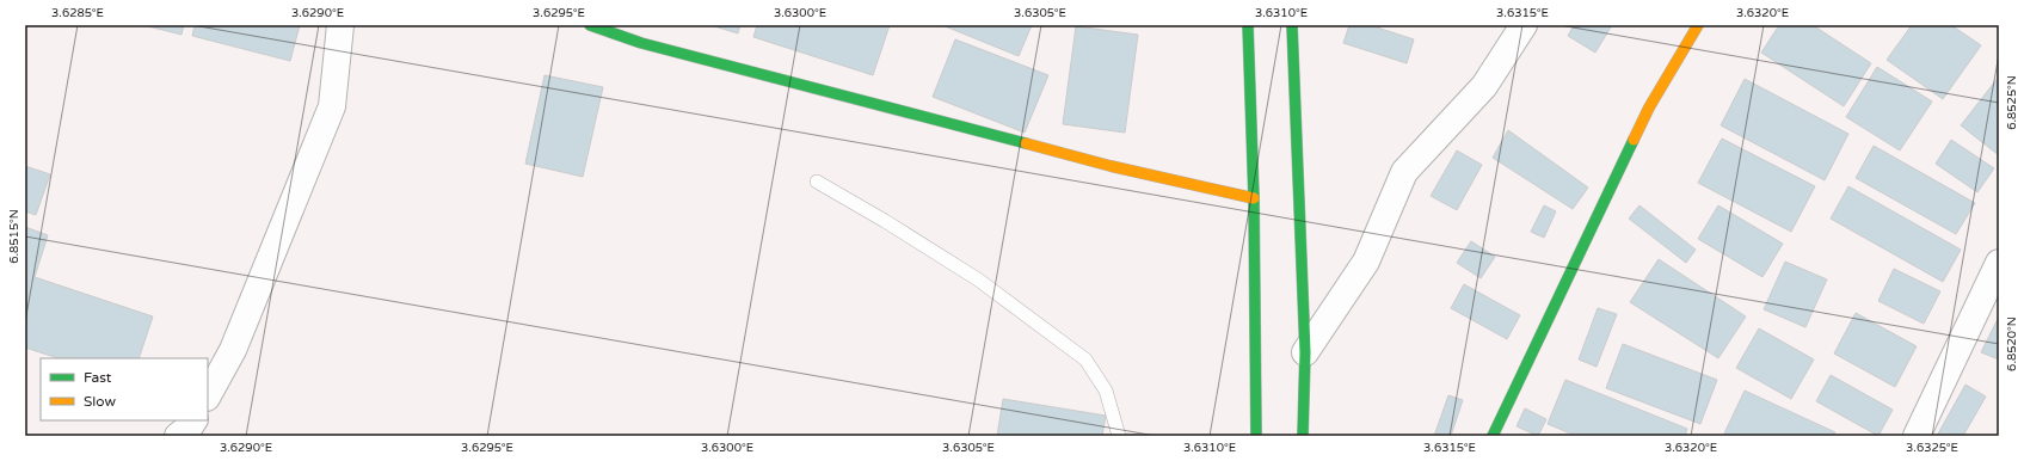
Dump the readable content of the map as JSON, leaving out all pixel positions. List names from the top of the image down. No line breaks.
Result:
{"legend":["Fast","Slow"],"coordinates":["3.6285°E","3.6290°E","3.6295°E","3.6300°E","3.6305°E","3.6310°E","3.6315°E","3.6320°E","6.8525°N","6.8515°N","6.8520°N","3.6325°E"]}
